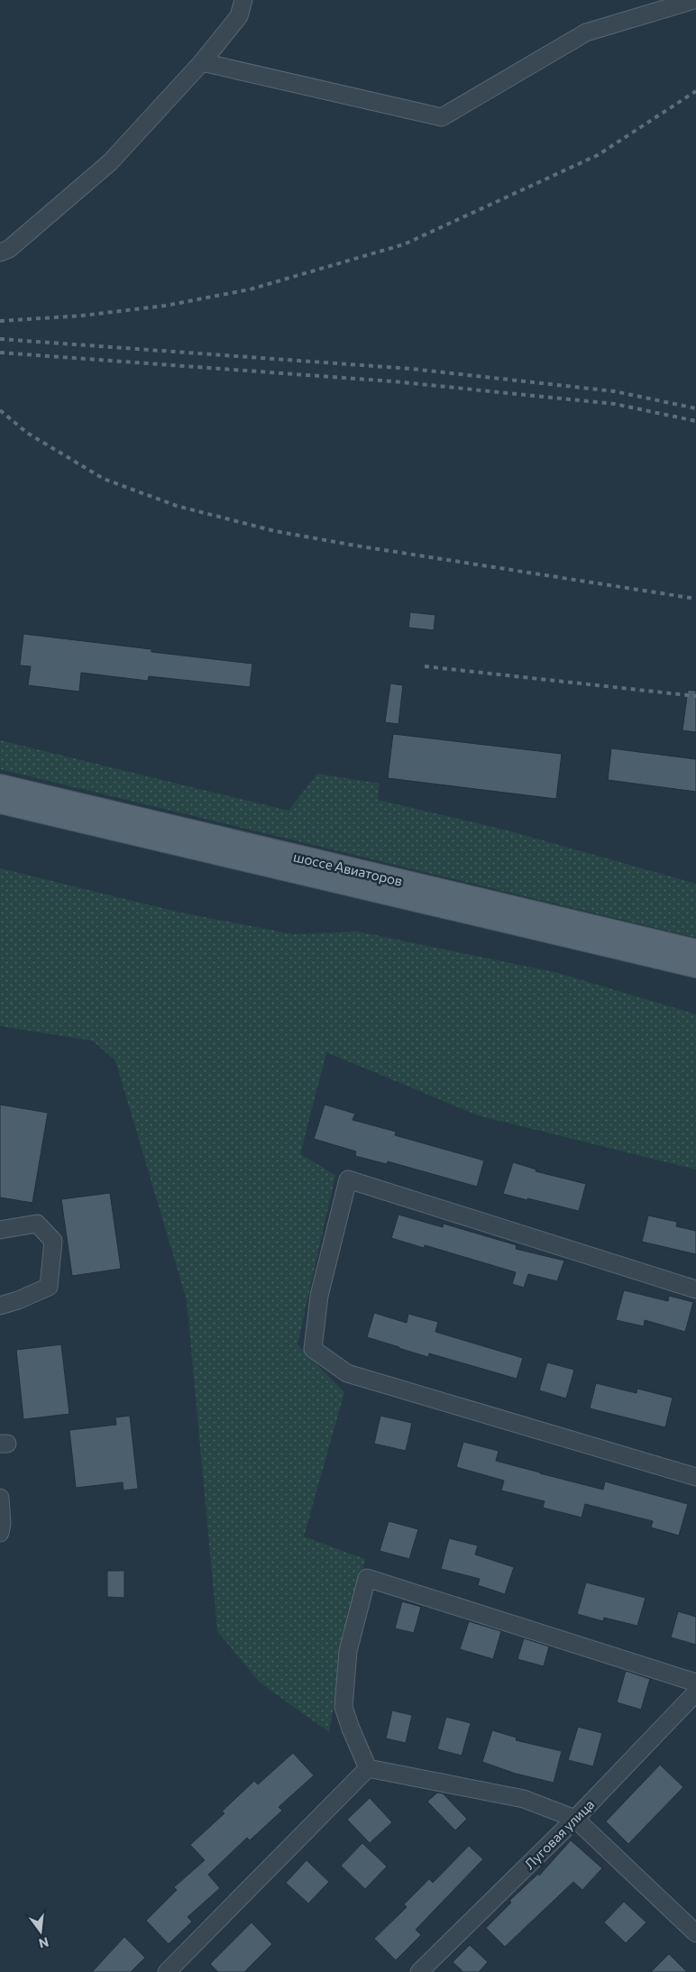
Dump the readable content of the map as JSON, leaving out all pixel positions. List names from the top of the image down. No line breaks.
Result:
{"streets":{"main road":["шоссе Авиаторов"],"street":["Луговая улица"]},"north":"bottom"}
